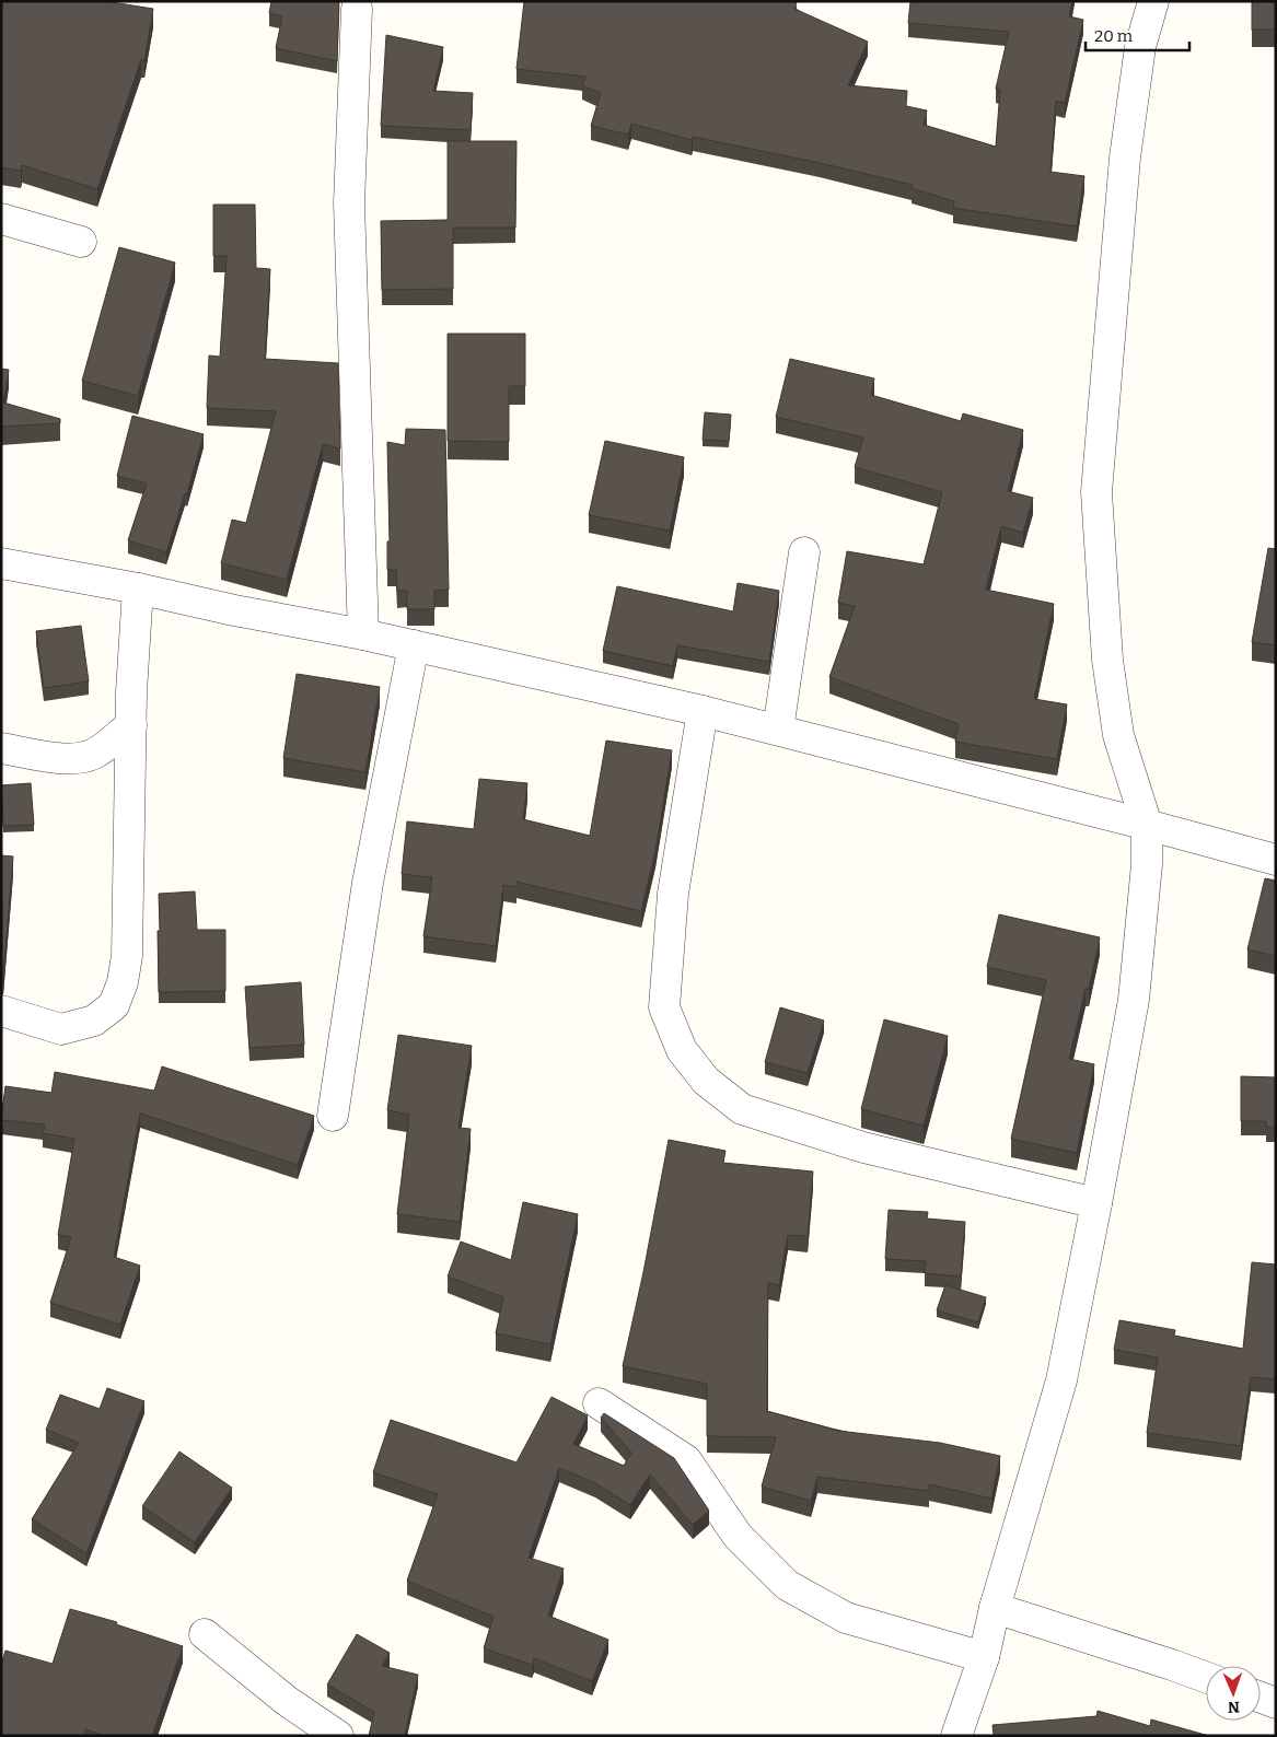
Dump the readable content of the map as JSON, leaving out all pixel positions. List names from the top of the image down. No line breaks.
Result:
{"scale_bar":"20 m","north":"bottom"}
